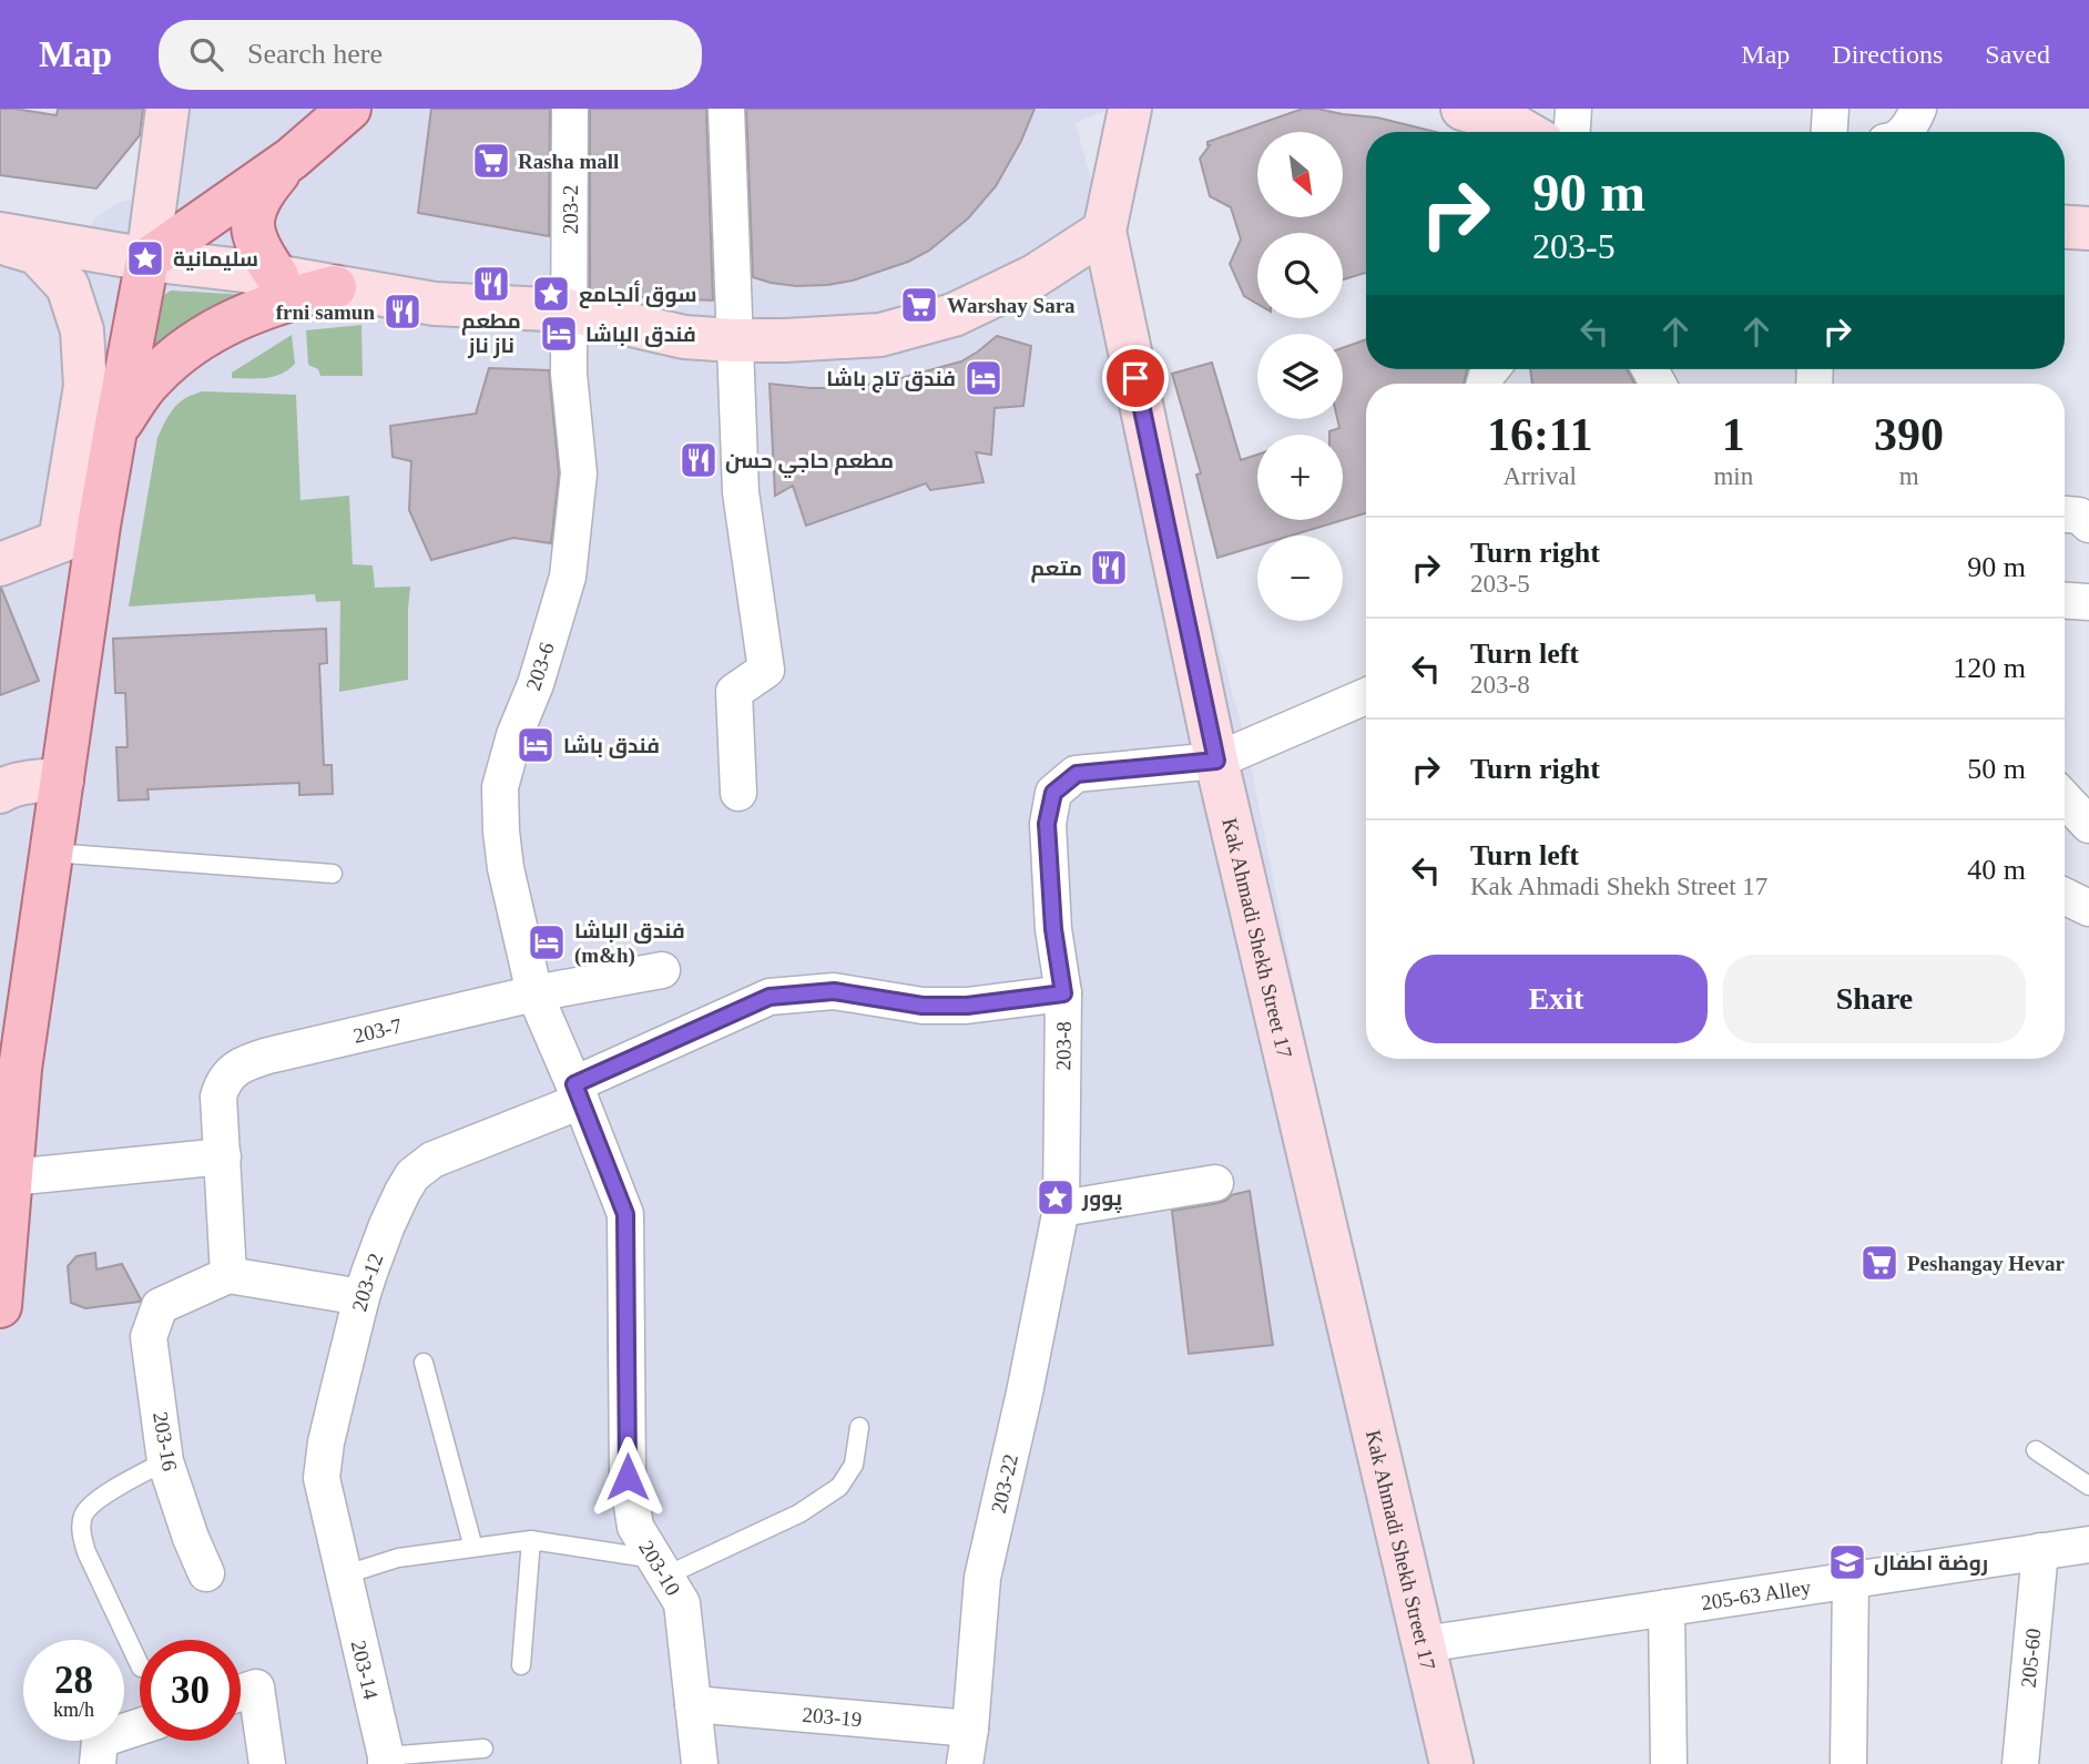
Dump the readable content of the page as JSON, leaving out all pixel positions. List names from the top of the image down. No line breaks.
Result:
{"streets":{"main road":["Kak Ahmadi Shekh Street 17"],"street":["203-2","203-6","203-7","203-8","203-12","203-16","203-22","203-10","205-63 Alley","205-60","203-14","203-19"]},"crossings":[["203-2","203-6"],["203-6","203-7"],["203-6","203-12"],["203-6","203-10"],["Kak Ahmadi Shekh Street 17","203-8"],["Kak Ahmadi Shekh Street 17","205-63 Alley"],["203-8","203-12"],["203-8","203-22"],["203-12","203-10"],["203-12","203-14"],["203-22","203-19"],["203-10","203-19"],["205-63 Alley","205-60"]],"places":{"supermarket":["Rasha mall","Warshay Sara","Peshangay Hevar"],"place":["سليمانية","سوق ألجامع","پوور"],"restaurant":["مطعم ناز ناز","frni samun","مطعم حاجي حسن","متعم"],"hotel":["فندق الباشا","فندق تاج باشا","فندق باشا","فندق الباشا (m&h)"],"school or university":["روضة اطفال"]},"north":"bottom right","page":{"header":"Map","search":"Search here","nav":["Map","Directions","Saved"],"map_buttons":["+","−"],"turn":["90 m","203-5"],"eta":["16:11","Arrival","1","min","390","m"],"list":[{"name":"Turn right","note":"203-5","value":"90 m"},{"name":"Turn left","note":"203-8","value":"120 m"},{"name":"Turn right","value":"50 m"},{"name":"Turn left","note":"Kak Ahmadi Shekh Street 17","value":"40 m"}],"buttons":["Exit","Share"],"speed":"28 km/h","limit":"30"}}
